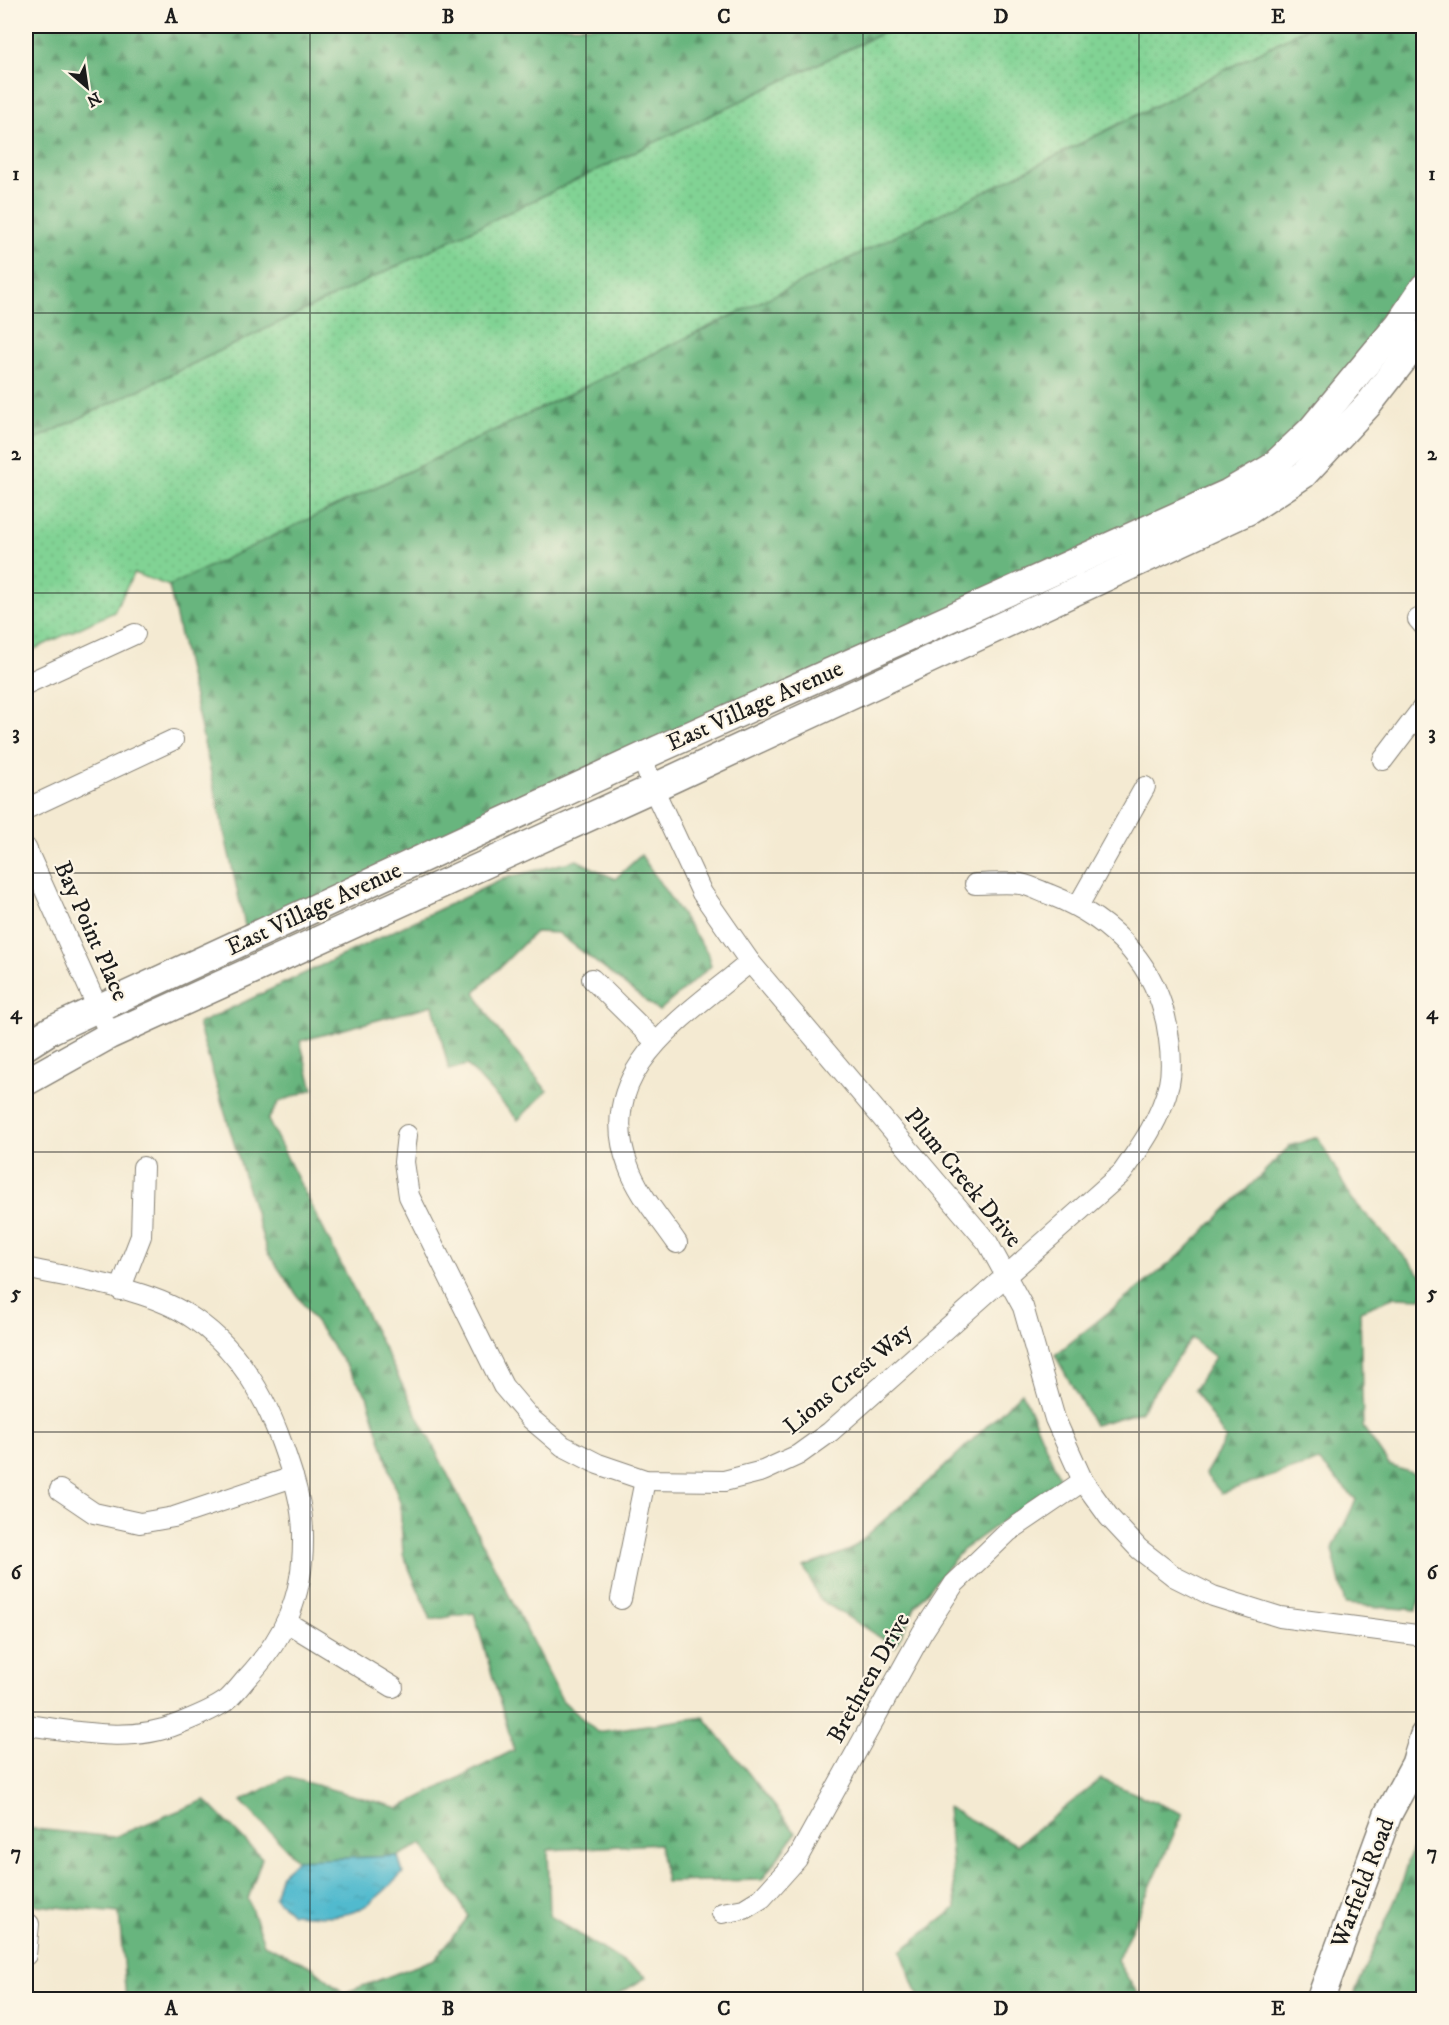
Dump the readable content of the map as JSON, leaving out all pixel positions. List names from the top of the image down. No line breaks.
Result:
{"streets":{"street":["East Village Avenue","Bay Point Place","Plum Creek Drive","Lions Crest Way","Brethren Drive","Warfield Road"]},"crossings":[["East Village Avenue","Bay Point Place"],["East Village Avenue","Plum Creek Drive"],["Plum Creek Drive","Lions Crest Way"],["Plum Creek Drive","Brethren Drive"]],"north":"bottom right","grid":{"columns":["A","B","C","D","E"],"rows":["1","2","3","4","5","6","7"]}}
